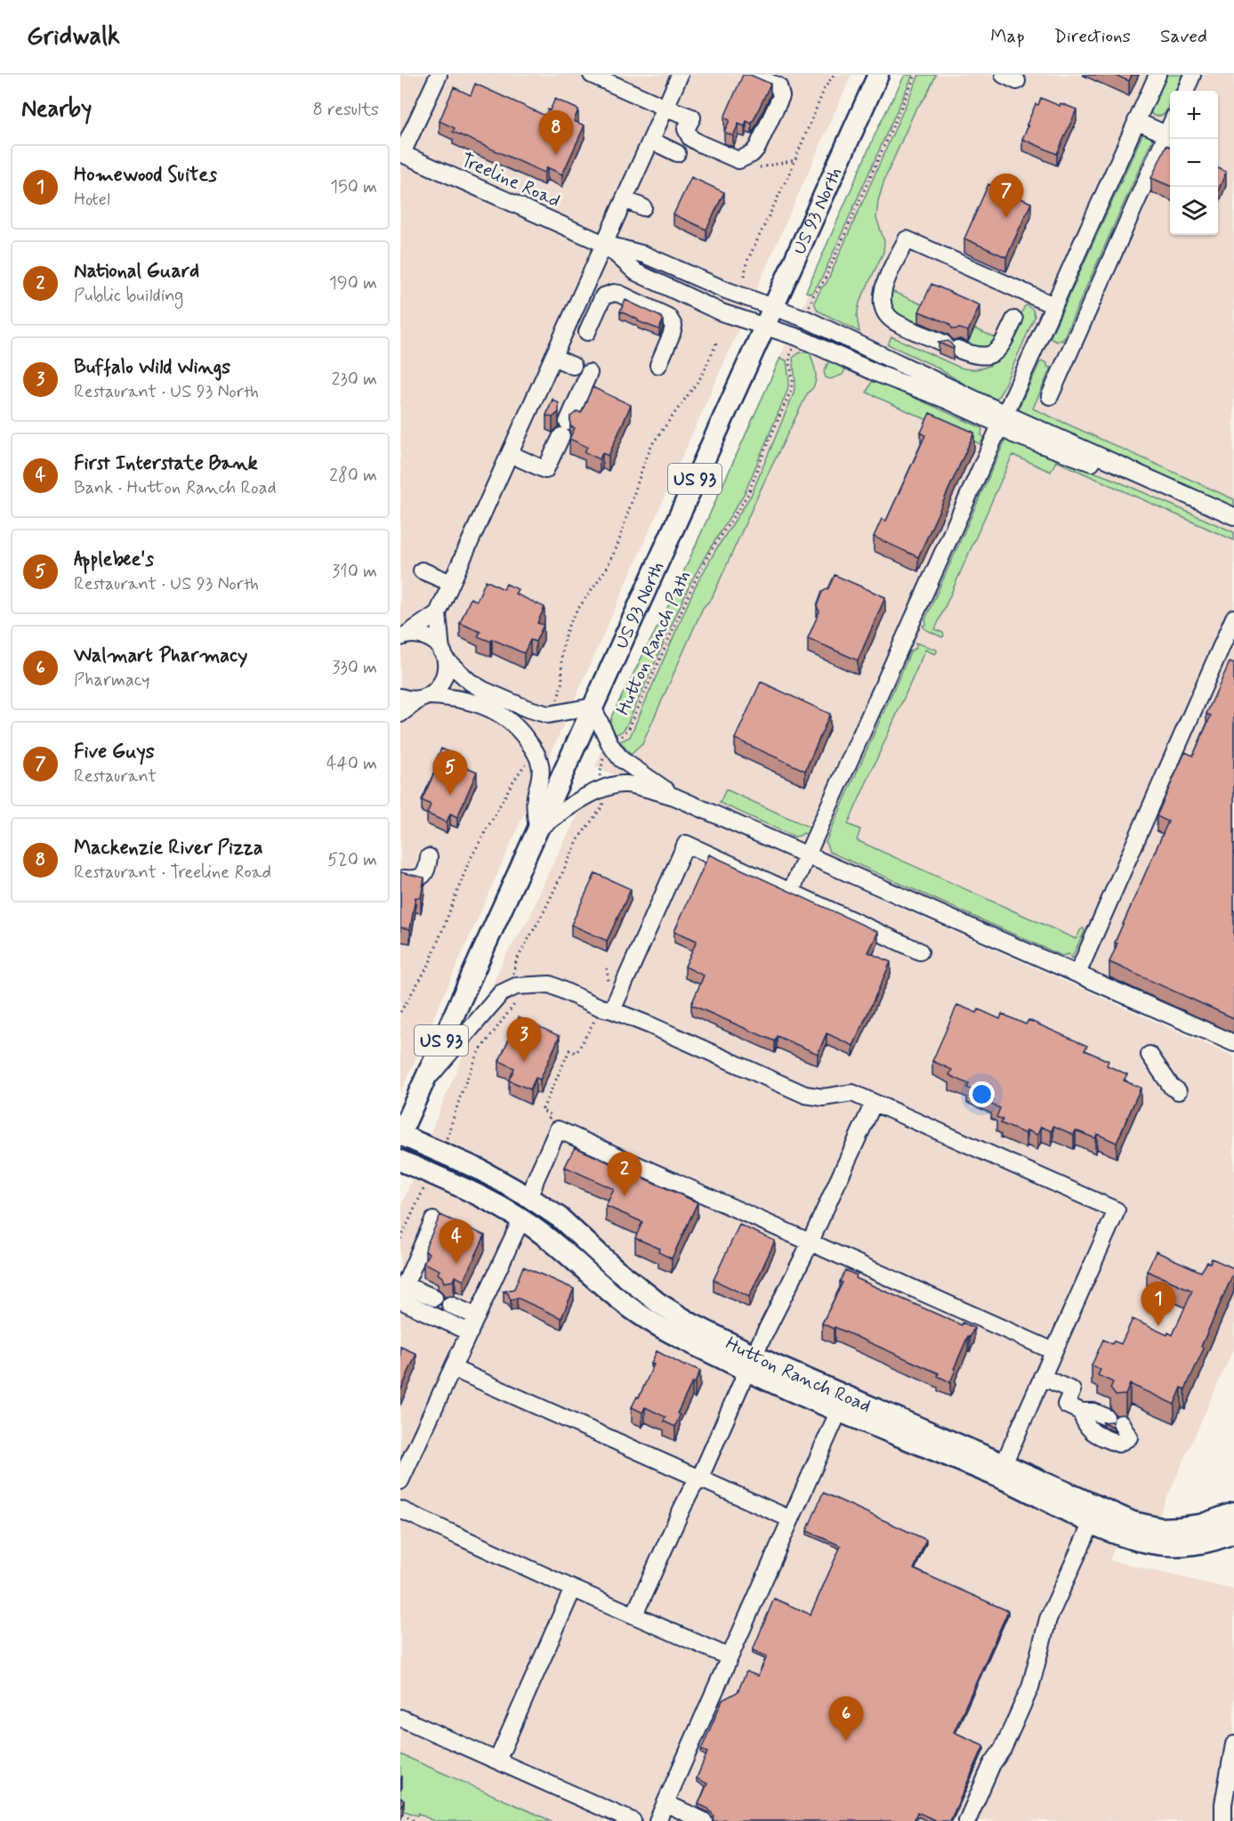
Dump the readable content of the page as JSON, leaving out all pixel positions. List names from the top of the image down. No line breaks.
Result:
{"streets":{"main road":["US 93 North","US 93","Hutton Ranch Road"],"street":["Treeline Road"],"path":["Hutton Ranch Path"]},"crossings":[["Treeline Road","US 93 North"],["Treeline Road","Hutton Ranch Path"],["US 93 North","Hutton Ranch Road"],["Hutton Ranch Path","Hutton Ranch Road"]],"page":{"header":"Gridwalk","nav":["Map","Directions","Saved"],"heading":["Nearby","8 results"],"map_buttons":["+","−"],"pins":["8","7","5","3","2","4","1","6"],"list":[{"mark":"1","name":"Homewood Suites","note":"Hotel","value":"150 m"},{"mark":"2","name":"National Guard","note":"Public building","value":"190 m"},{"mark":"3","name":"Buffalo Wild Wings","note":"Restaurant · US 93 North","value":"230 m"},{"mark":"4","name":"First Interstate Bank","note":"Bank · Hutton Ranch Road","value":"280 m"},{"mark":"5","name":"Applebee's","note":"Restaurant · US 93 North","value":"310 m"},{"mark":"6","name":"Walmart Pharmacy","note":"Pharmacy","value":"330 m"},{"mark":"7","name":"Five Guys","note":"Restaurant","value":"440 m"},{"mark":"8","name":"Mackenzie River Pizza","note":"Restaurant · Treeline Road","value":"520 m"}]}}
